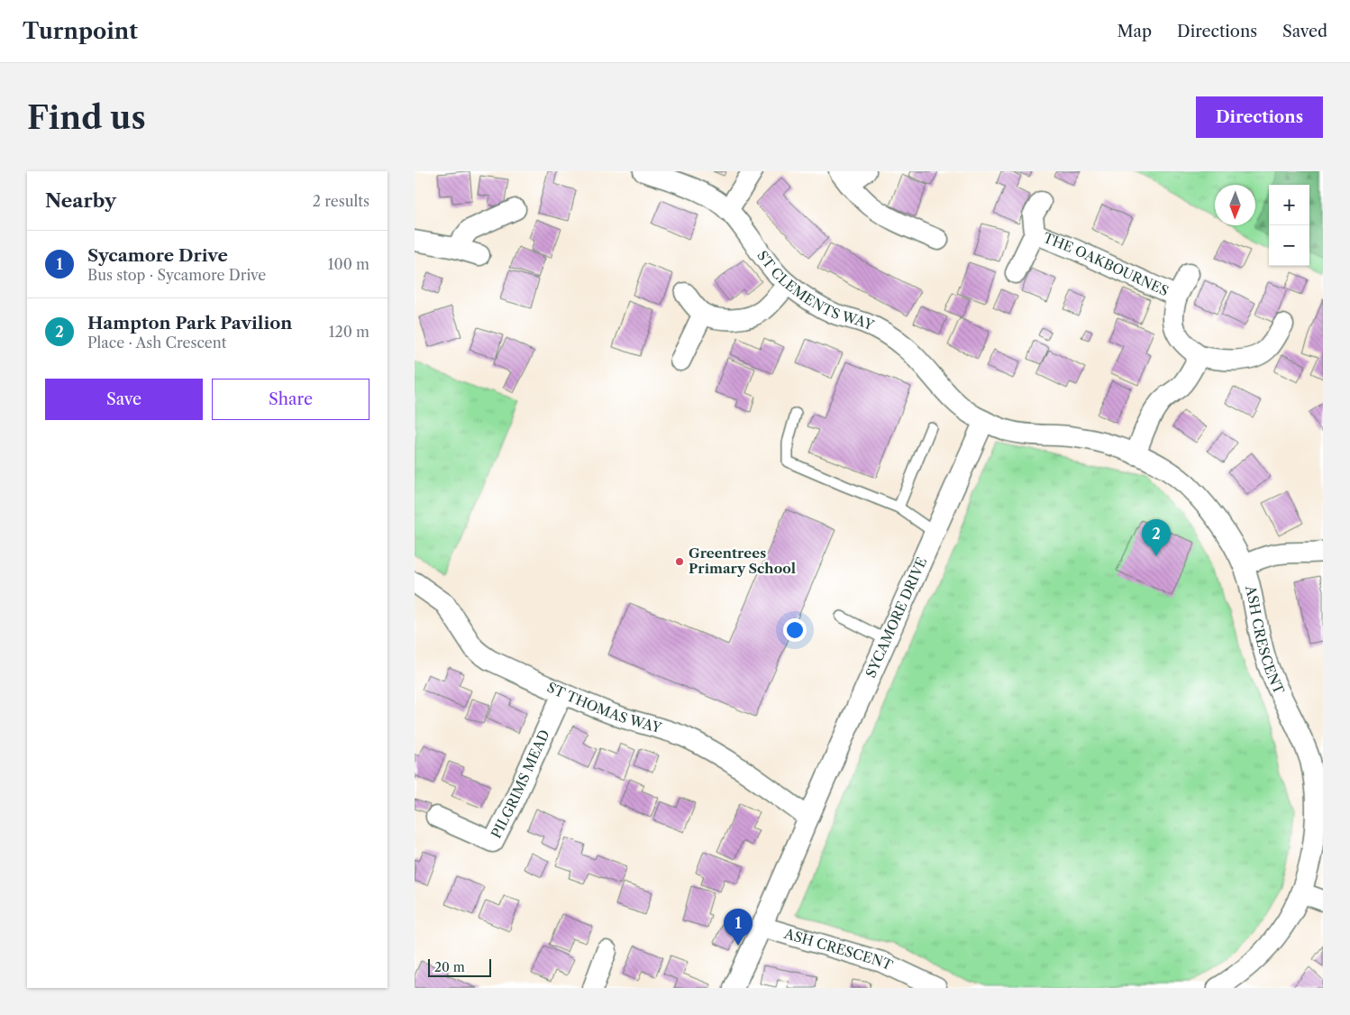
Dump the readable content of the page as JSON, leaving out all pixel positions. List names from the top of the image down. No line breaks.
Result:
{"streets":{"street":["THE OAKBOURNES","ST CLEMENTS WAY","SYCAMORE DRIVE","ASH CRESCENT","ST THOMAS WAY","PILGRIMS MEAD"]},"crossings":[["ST CLEMENTS WAY","SYCAMORE DRIVE"],["ST CLEMENTS WAY","ASH CRESCENT"],["SYCAMORE DRIVE","ASH CRESCENT"],["SYCAMORE DRIVE","ST THOMAS WAY"],["ST THOMAS WAY","PILGRIMS MEAD"]],"places":["Greentrees Primary School"],"scale_bar":"20 m","north":"bottom","page":{"header":"Turnpoint","nav":["Map","Directions","Saved"],"buttons":["Directions",["Save","Share"]],"title":"Find us","heading":["Nearby","2 results"],"map_buttons":["+","−"],"list":[{"mark":"1","name":"Sycamore Drive","note":"Bus stop · Sycamore Drive","value":"100 m"},{"mark":"2","name":"Hampton Park Pavilion","note":"Place · Ash Crescent","value":"120 m"}],"pins":["2","1"],"scale":"20 m"}}
